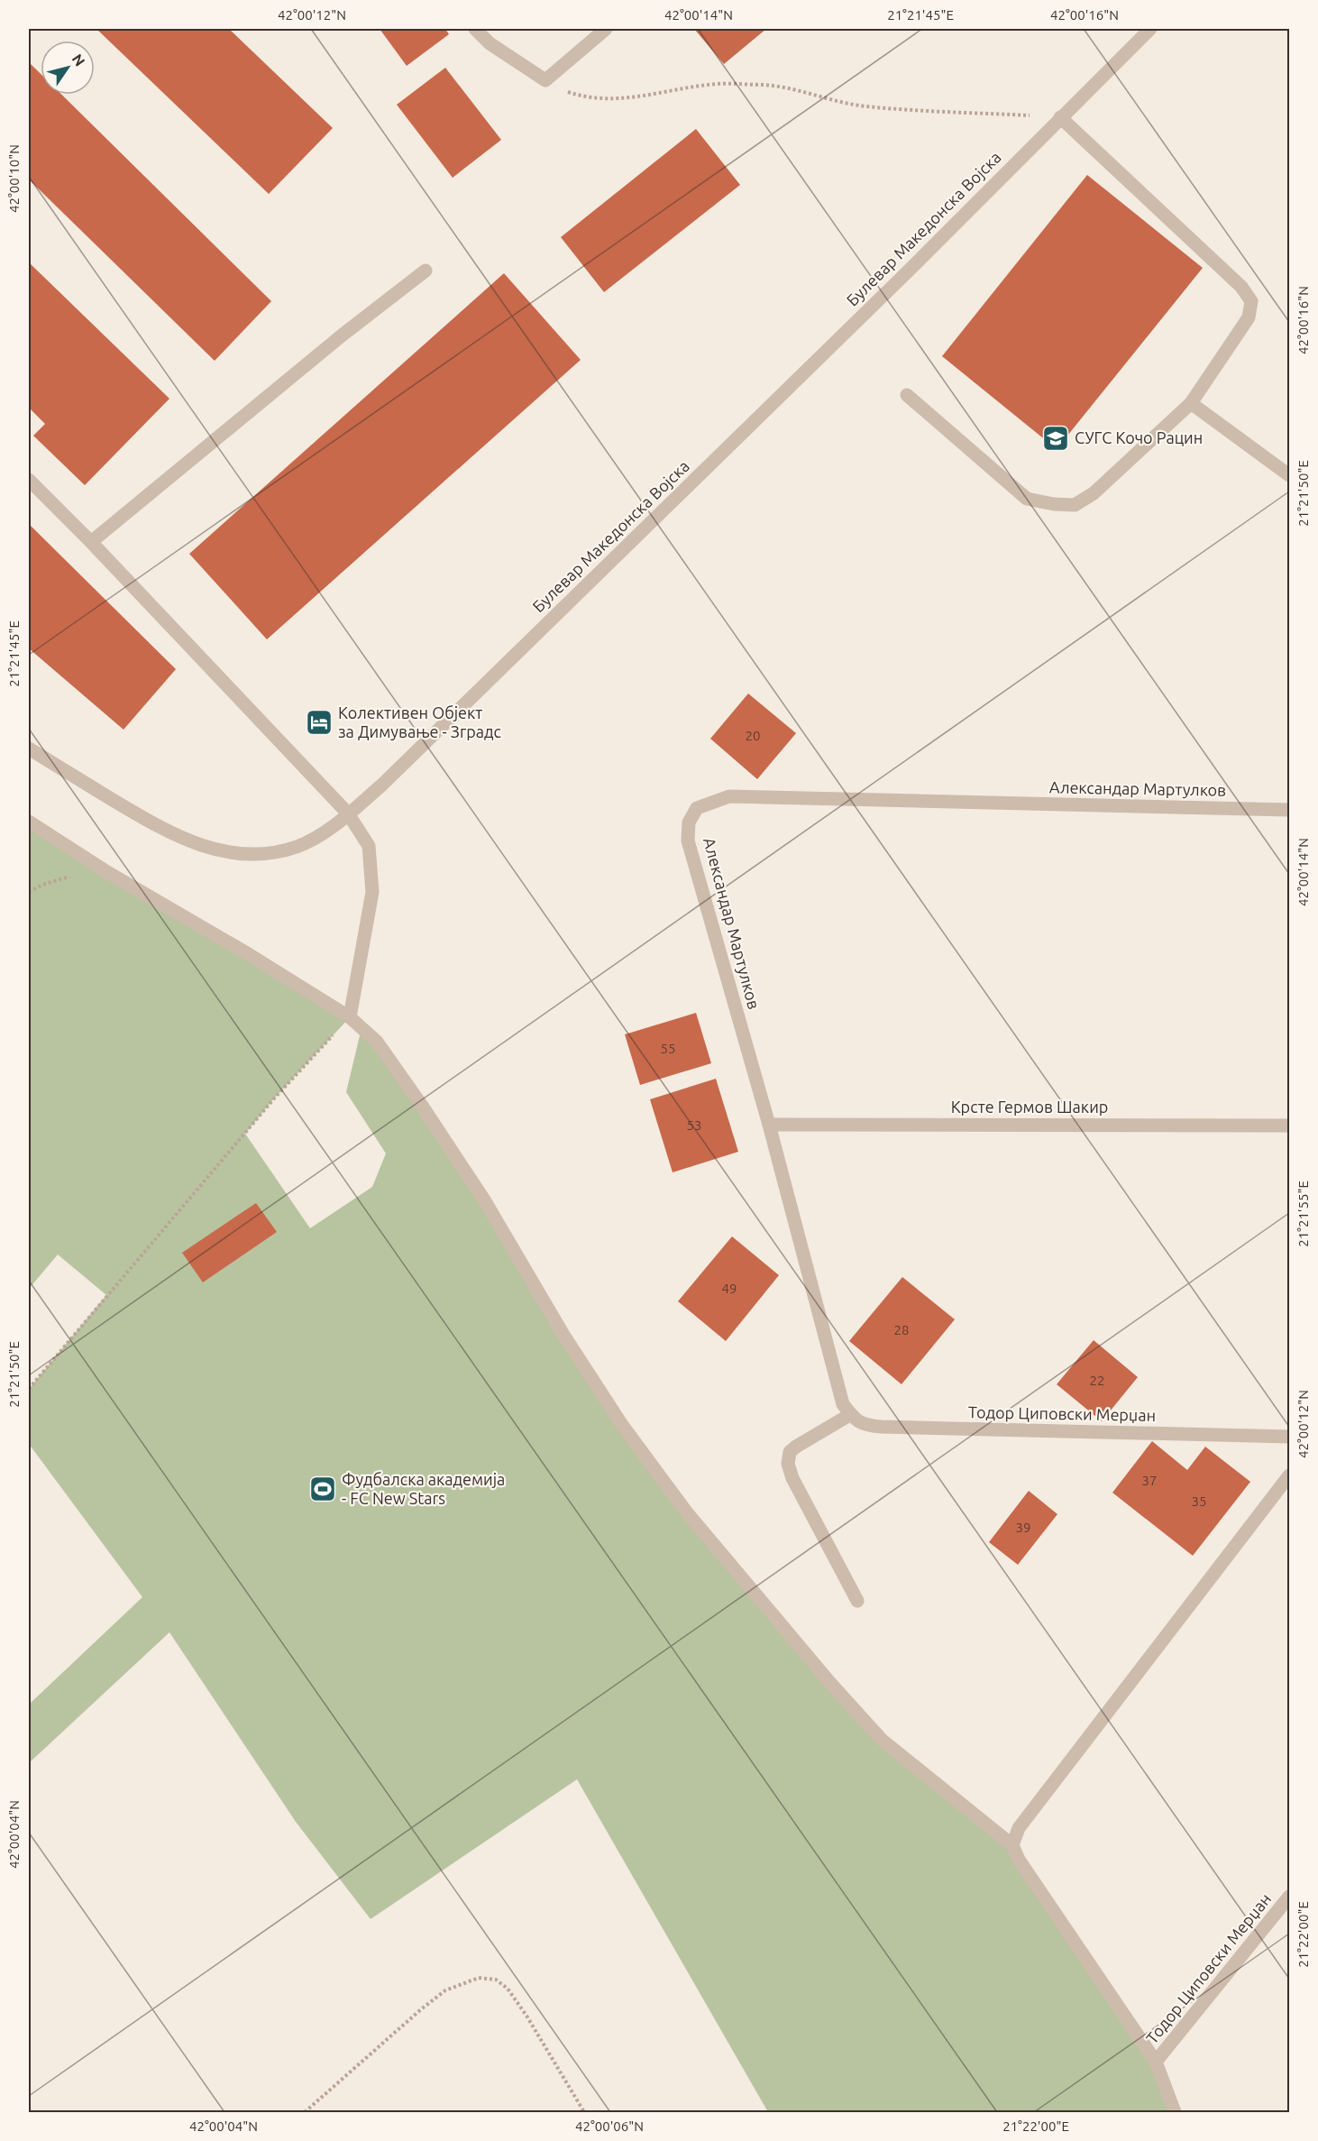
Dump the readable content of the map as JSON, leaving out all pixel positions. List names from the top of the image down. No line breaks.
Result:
{"streets":{"street":["Булевар Македонска Војска","Александар Мартулков","Крсте Гермов Шакир","Тодор Циповски Мерџан"]},"crossings":[["Александар Мартулков","Крсте Гермов Шакир"],["Александар Мартулков","Тодор Циповски Мерџан"]],"places":{"school or university":["СУГС Кочо Рацин"],"hotel":["Колективен Објект за Димување - Зградс"],"sports":["Фудбалска академија - FC New Stars"]},"house_numbers":["20","55","53","49","28","22","37","35","39"],"north":"top right","coordinates":["42°00'12\"N","42°00'14\"N","21°21'45\"E","42°00'16\"N","42°00'10\"N","21°21'50\"E","21°21'55\"E","42°00'04\"N","21°22'00\"E","42°00'06\"N"]}
